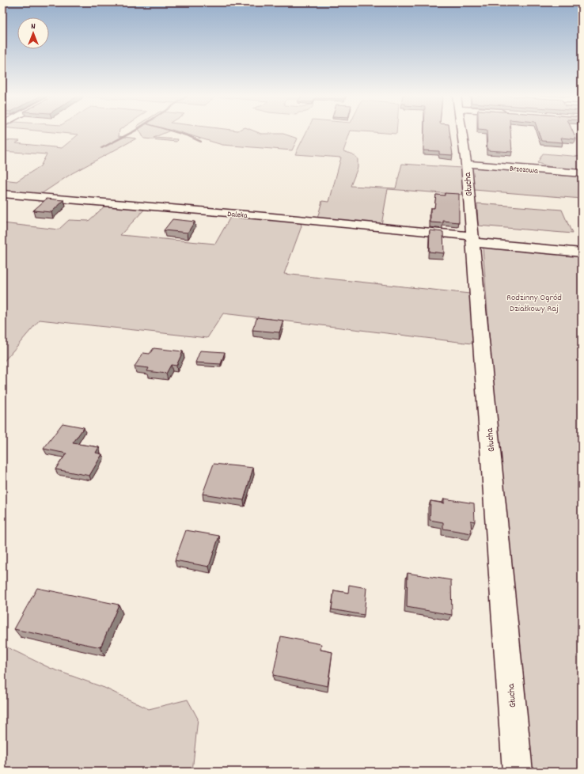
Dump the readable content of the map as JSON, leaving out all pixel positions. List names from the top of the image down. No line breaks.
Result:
{"streets":{"street":["Brzozowa","Głucha","Daleka"]},"crossings":[["Brzozowa","Głucha"],["Głucha","Daleka"]],"parks":["Rodzinny Ogród Działkowy Raj"],"north":"top"}
